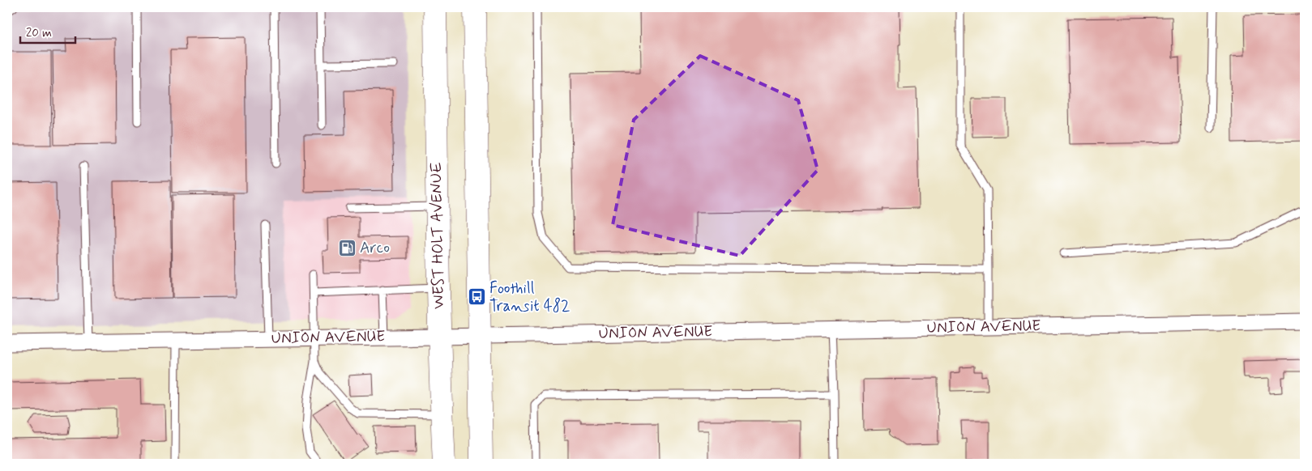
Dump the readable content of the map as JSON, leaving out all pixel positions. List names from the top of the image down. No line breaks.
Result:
{"streets":{"main road":["WEST HOLT AVENUE"],"street":["UNION AVENUE"]},"crossings":[["WEST HOLT AVENUE","UNION AVENUE"]],"places":{"fuel station":["Arco"],"bus stop":["Foothill Transit 482"]},"scale_bar":"20 m"}
